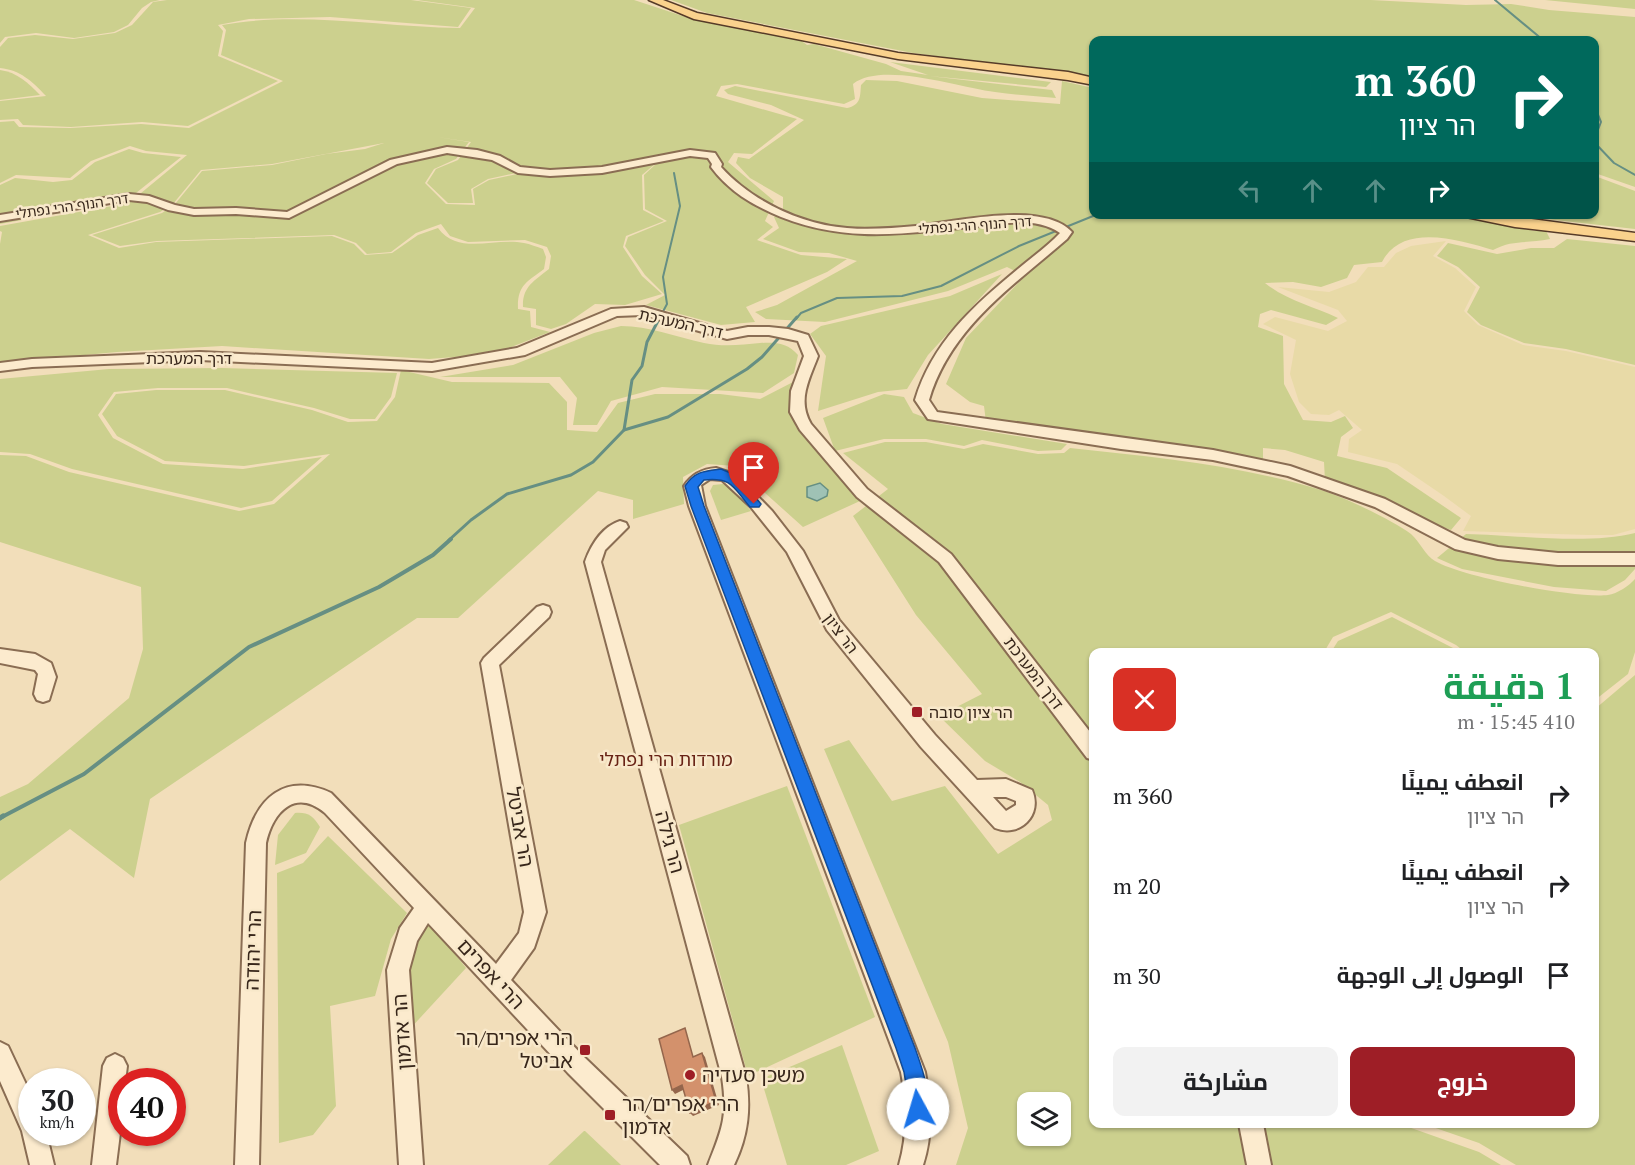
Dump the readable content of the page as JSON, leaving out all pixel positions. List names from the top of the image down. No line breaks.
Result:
{"streets":{"street":["דרך הנוף הרי נפתלי","דרך המערכת","הר ציון","הר אביטל","הר גילה","הרי יהודה","הרי אפרים","הר אדמון"]},"crossings":[["הר אביטל","הרי אפרים"],["הרי יהודה","הרי אפרים"],["הרי אפרים","הר אדמון"]],"districts":["מורדות הרי נפתלי"],"places":{"transit":["הר ציון סובה","הרי אפרים/הר אביטל","הרי אפרים/הר אדמון"],"other":["משכן סעדיה"]},"page":{"turn":["360 m","הר ציון"],"heading":["1 دقيقة","410 m · 15:45"],"list":[{"name":"انعطف يمينًا","note":"הר ציון","value":"360 m"},{"name":"انعطف يمينًا","note":"הר ציון","value":"20 m"},{"name":"الوصول إلى الوجهة","value":"30 m"}],"buttons":["خروج","مشاركة"],"speed":"30 km/h","limit":"40"}}
